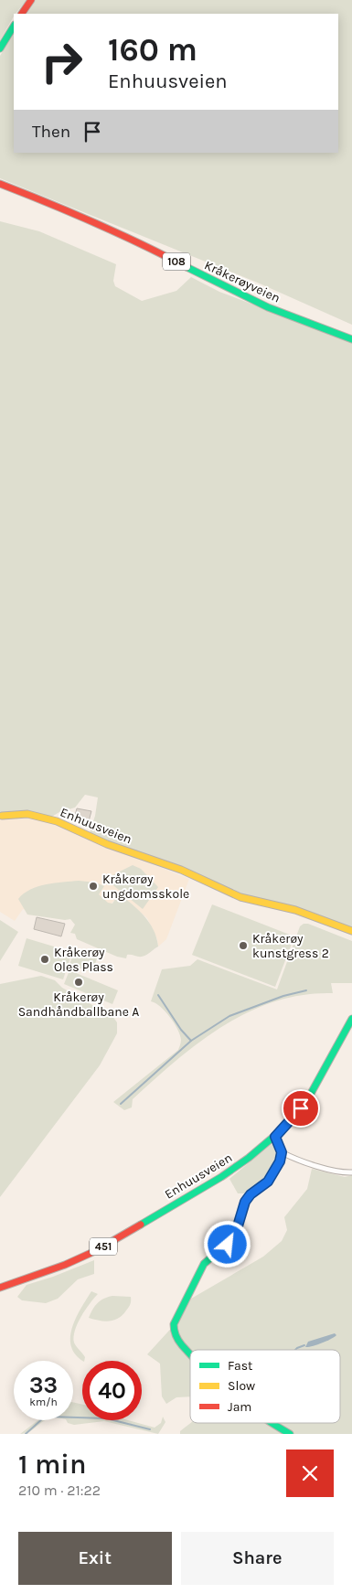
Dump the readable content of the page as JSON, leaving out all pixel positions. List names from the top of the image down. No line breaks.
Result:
{"streets":{"main road":["108","Kråkerøyveien","Enhuusveien","451"]},"places":["Kråkerøy ungdomsskole","Kråkerøy kunstgress 2","Kråkerøy Oles Plass","Kråkerøy Sandhåndballbane A"],"legend":["Fast","Slow","Jam"],"page":{"turn":["160 m","Enhuusveien"],"then":"Then","speed":"33 km/h","limit":"40","heading":["1 min","210 m · 21:22"],"buttons":["Exit","Share"]}}
